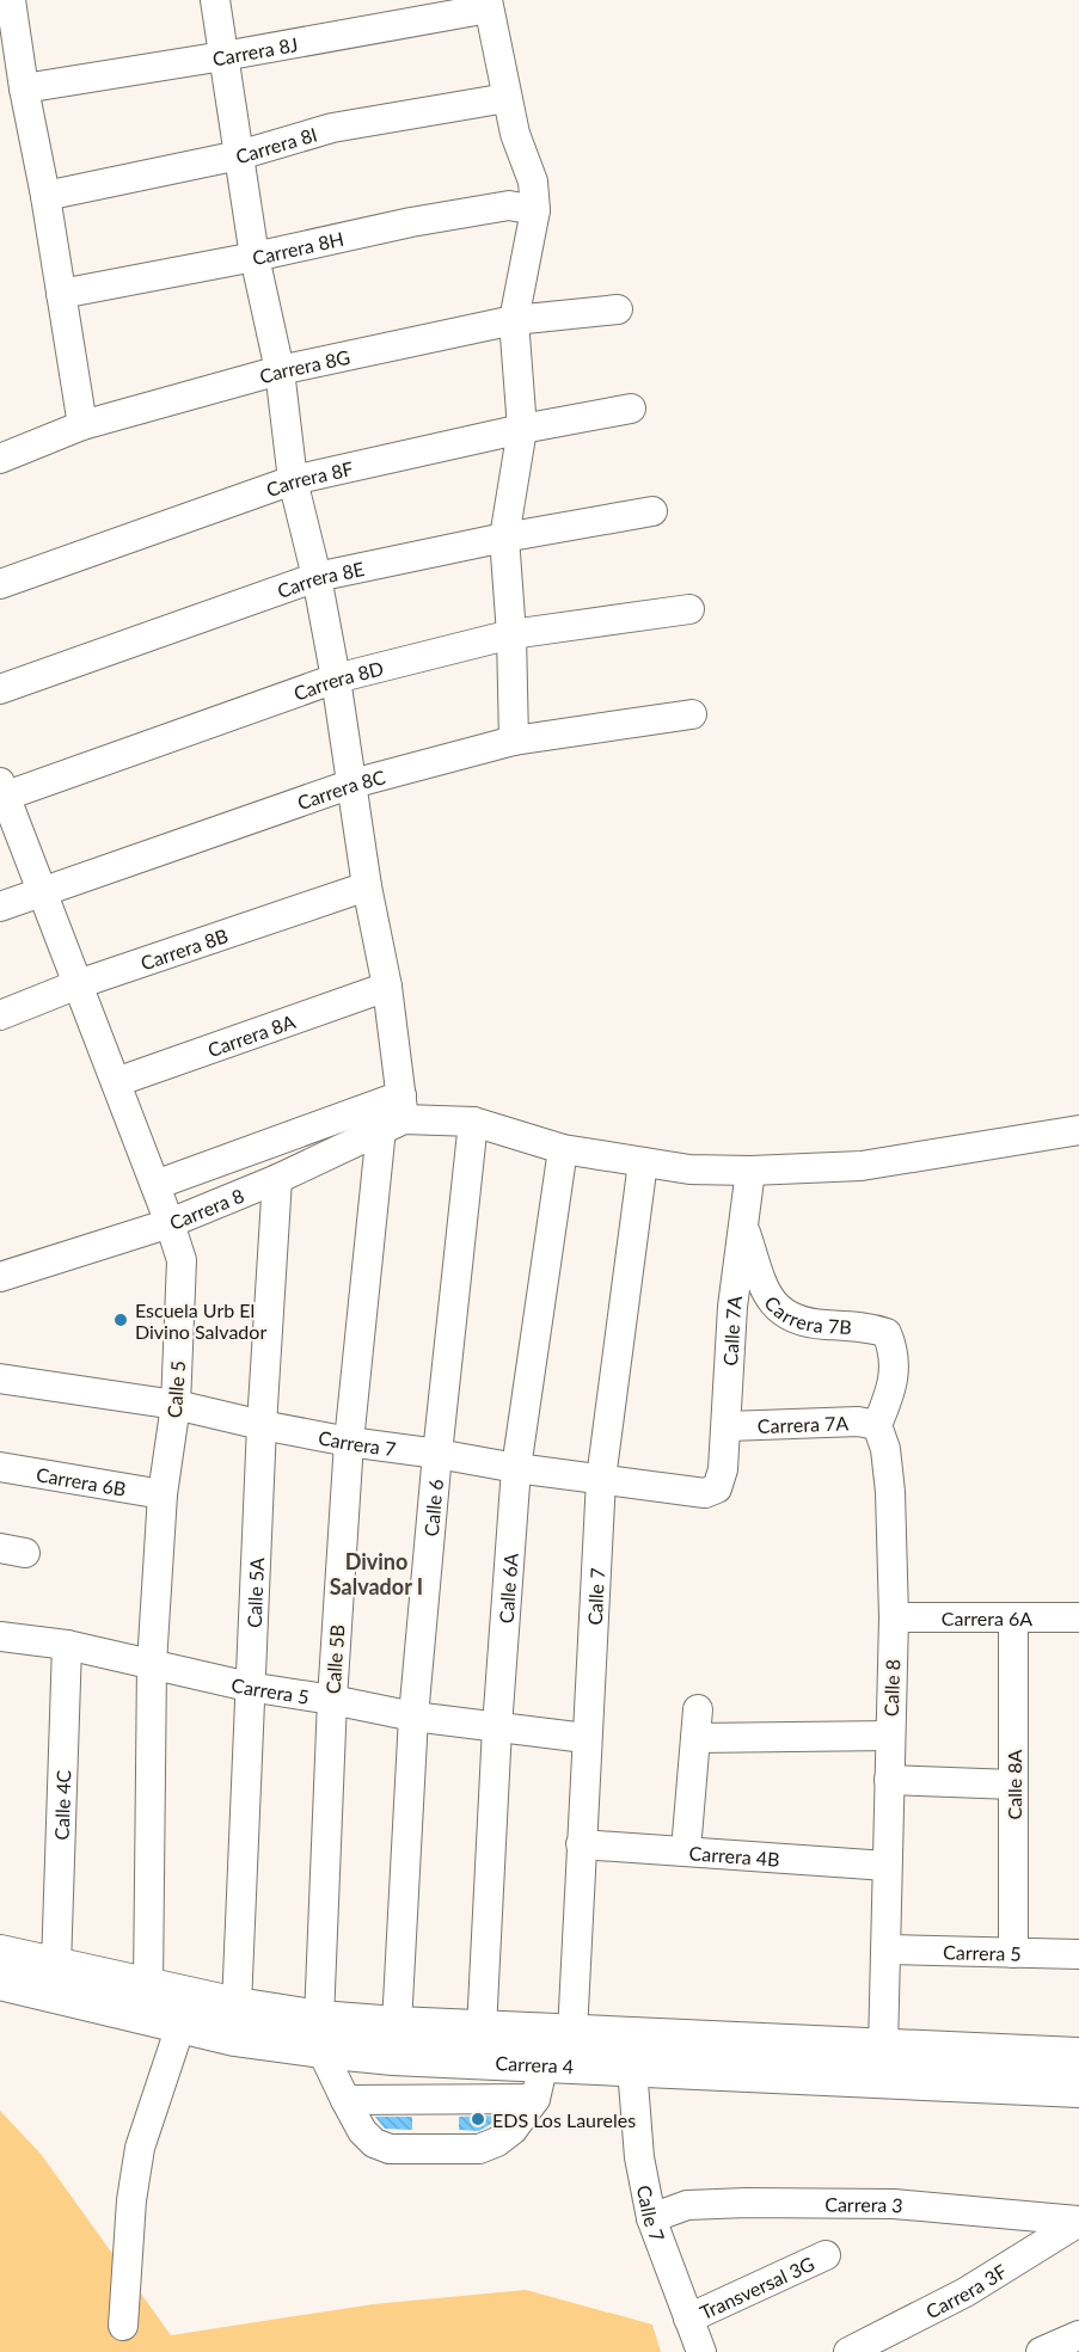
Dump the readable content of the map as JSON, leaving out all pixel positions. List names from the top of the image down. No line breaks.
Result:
{"streets":{"main road":["Carrera 4"],"street":["Carrera 8J","Carrera 8I","Carrera 8H","Carrera 8G","Carrera 8F","Carrera 8E","Carrera 8D","Carrera 8C","Carrera 8B","Carrera 8A","Carrera 8","Carrera 7B","Calle 7A","Calle 5","Carrera 7A","Carrera 7","Carrera 6B","Calle 6","Calle 6A","Calle 5A","Calle 7","Carrera 6A","Calle 5B","Calle 8","Carrera 5","Calle 8A","Calle 4C","Carrera 4B","Carrera 3","Transversal 3G","Carrera 3F"]},"crossings":[["Carrera 8J","Calle 5B"],["Carrera 8I","Calle 5B"],["Carrera 8H","Calle 5B"],["Carrera 8G","Calle 5B"],["Carrera 8F","Calle 5B"],["Carrera 8E","Calle 5B"],["Carrera 8D","Calle 5"],["Carrera 8D","Calle 5B"],["Carrera 8C","Calle 5"],["Carrera 8C","Calle 5B"],["Carrera 8B","Calle 5"],["Carrera 8B","Calle 5B"],["Carrera 8A","Calle 5"],["Carrera 8A","Calle 5B"],["Carrera 8","Calle 5"],["Carrera 8","Calle 5A"],["Carrera 8","Calle 5B"],["Carrera 7B","Calle 7A"],["Carrera 7B","Carrera 7A"],["Carrera 7B","Calle 8"],["Calle 7A","Carrera 7A"],["Calle 7A","Carrera 7"],["Calle 5","Carrera 7"],["Calle 5","Carrera 6B"],["Calle 5","Carrera 5"],["Calle 5","Carrera 4"],["Carrera 7A","Calle 8"],["Carrera 7","Calle 6"],["Carrera 7","Calle 6A"],["Carrera 7","Calle 5A"],["Carrera 7","Calle 7"],["Carrera 7","Calle 5B"],["Calle 6","Carrera 5"],["Calle 6","Carrera 4"],["Calle 6A","Carrera 5"],["Calle 6A","Carrera 4"],["Calle 5A","Carrera 5"],["Calle 5A","Carrera 4"],["Calle 7","Carrera 5"],["Calle 7","Carrera 4B"],["Calle 7","Carrera 4"],["Calle 7","Carrera 3"],["Calle 7","Transversal 3G"],["Carrera 6A","Calle 8"],["Carrera 6A","Calle 8A"],["Calle 5B","Carrera 5"],["Calle 5B","Carrera 4"],["Calle 8","Carrera 5"],["Calle 8","Carrera 4B"],["Calle 8","Carrera 4"],["Carrera 5","Calle 8A"],["Carrera 5","Calle 4C"],["Calle 4C","Carrera 4"],["Carrera 3","Carrera 3F"]],"districts":["Divino Salvador I"],"places":["Escuela Urb El Divino Salvador","EDS Los Laureles"]}
